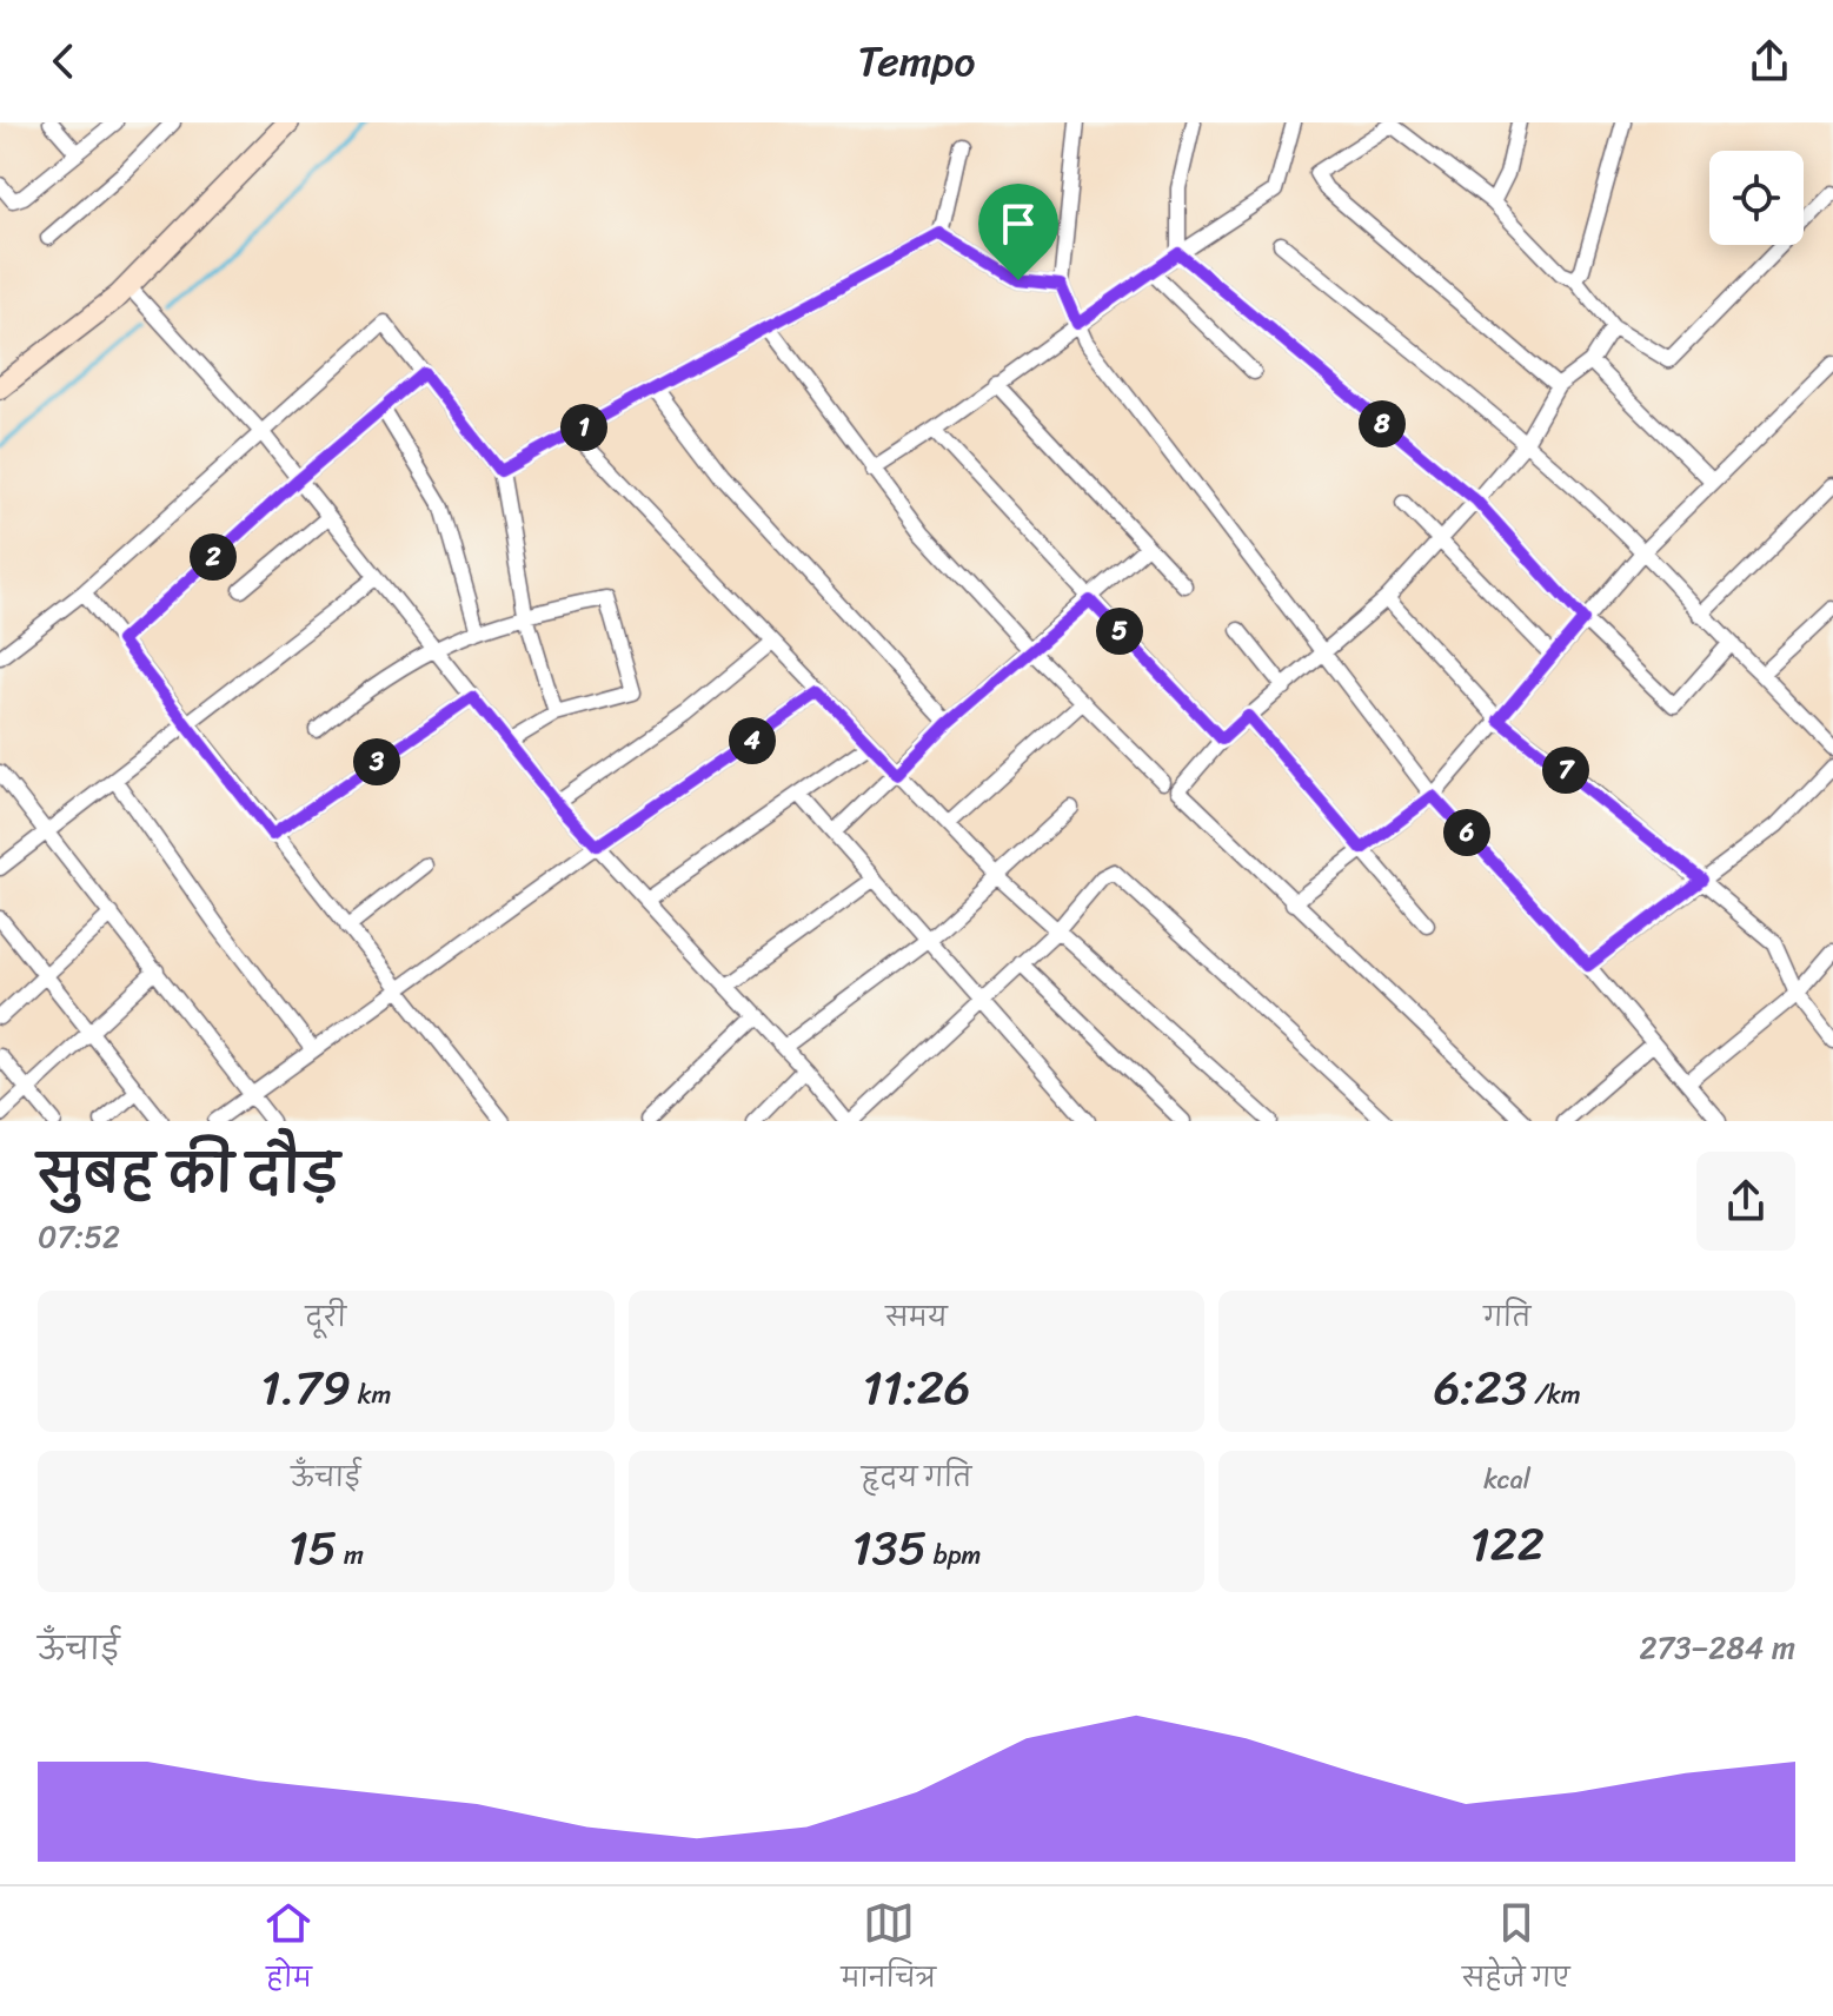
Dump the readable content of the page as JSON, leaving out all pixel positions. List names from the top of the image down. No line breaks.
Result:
{"page":{"header":"Tempo","pins":["8","1","2","5","4","3","7","6"],"heading":["सुबह की दौड़","07:52"],"stats":[["दूरी","1.79 km"],["समय","11:26"],["गति","6:23 /km"],["ऊँचाई","15 m"],["हृदय गति","135 bpm"],["kcal","122"]],"chart":["ऊँचाई","273–284 m"],"tabs":["होम","मानचित्र","सहेजे गए"]}}
